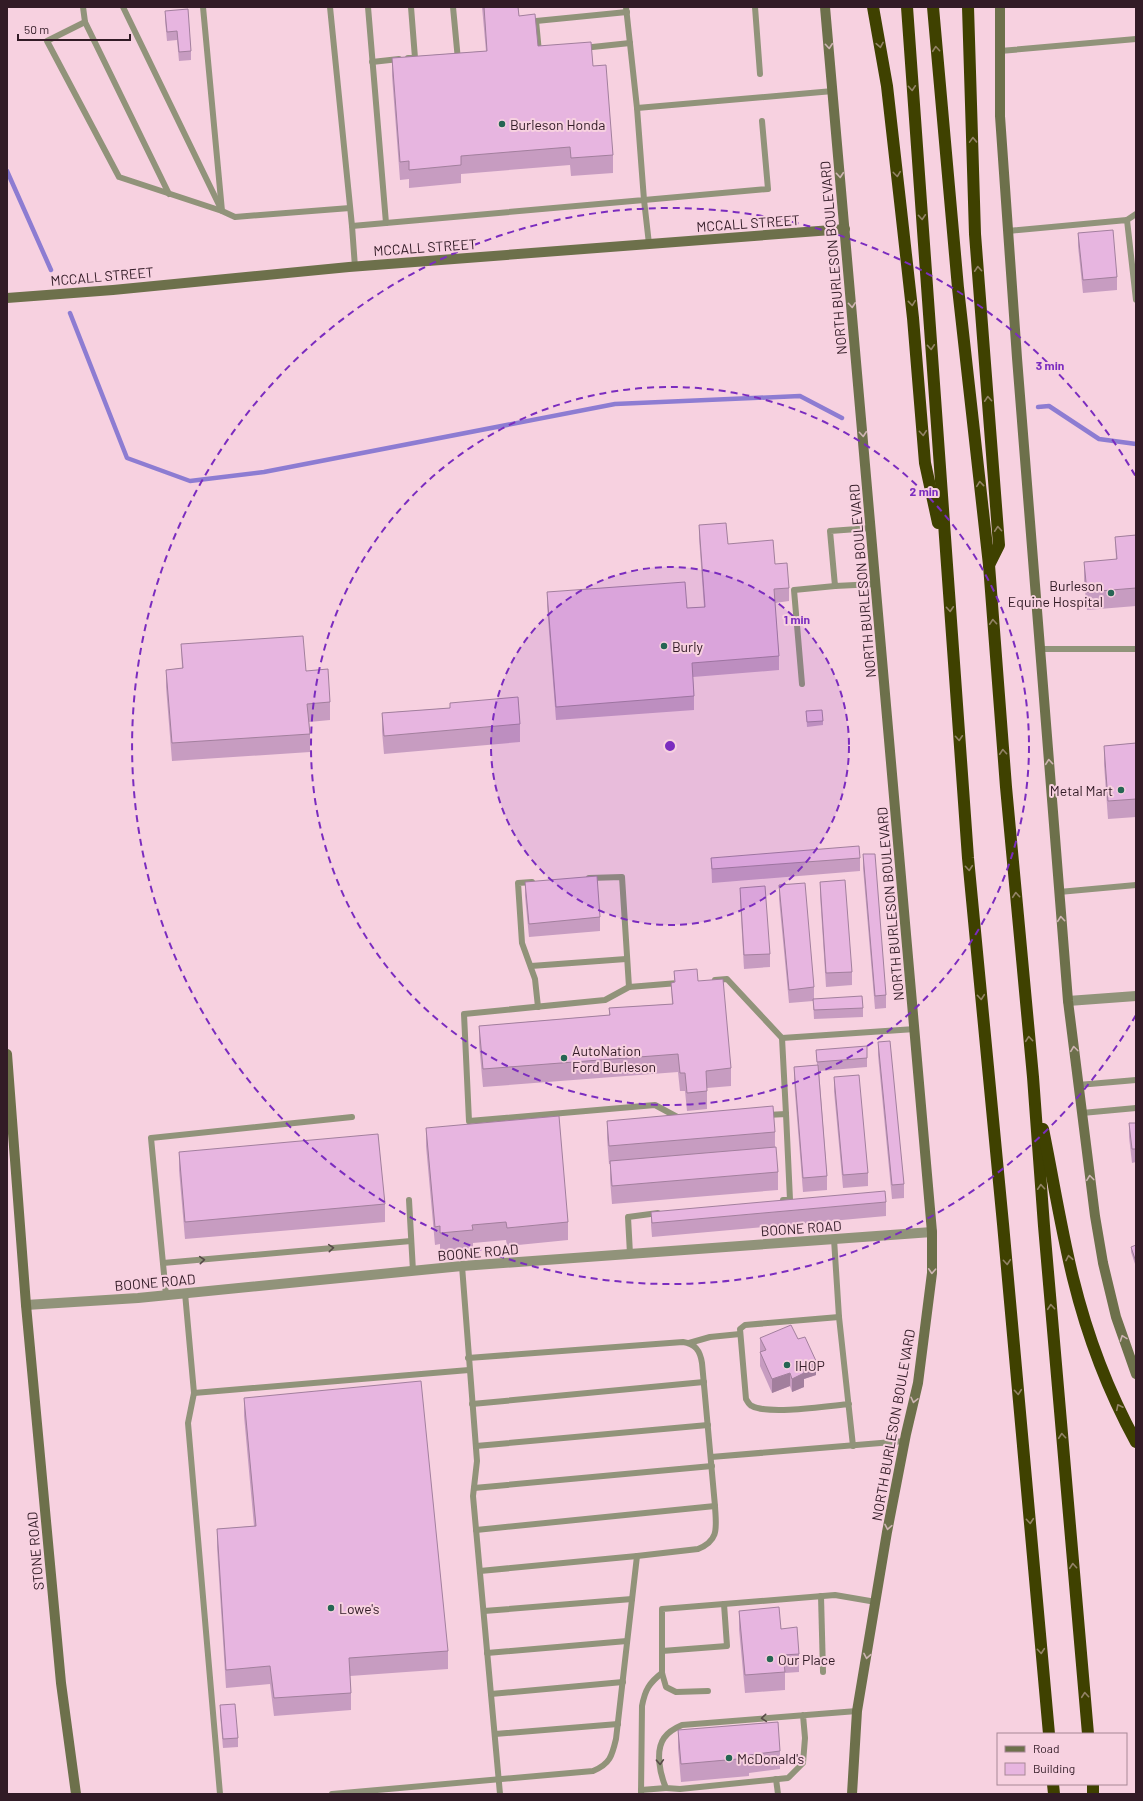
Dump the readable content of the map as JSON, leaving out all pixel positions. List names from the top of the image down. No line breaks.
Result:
{"streets":{"main road":["MCCALL STREET","NORTH BURLESON BOULEVARD","STONE ROAD"],"street":["BOONE ROAD"]},"crossings":[["MCCALL STREET","NORTH BURLESON BOULEVARD"],["NORTH BURLESON BOULEVARD","BOONE ROAD"],["BOONE ROAD","STONE ROAD"]],"one_way":["NORTH BURLESON BOULEVARD"],"places":["Burleson Honda","Burleson Equine Hospital","Burly","Metal Mart","AutoNation Ford Burleson","IHOP","Lowe's","Our Place","McDonald's"],"legend":["Road","Building"],"scale_bar":"50 m","rings":["3 min","2 min","1 min"]}
